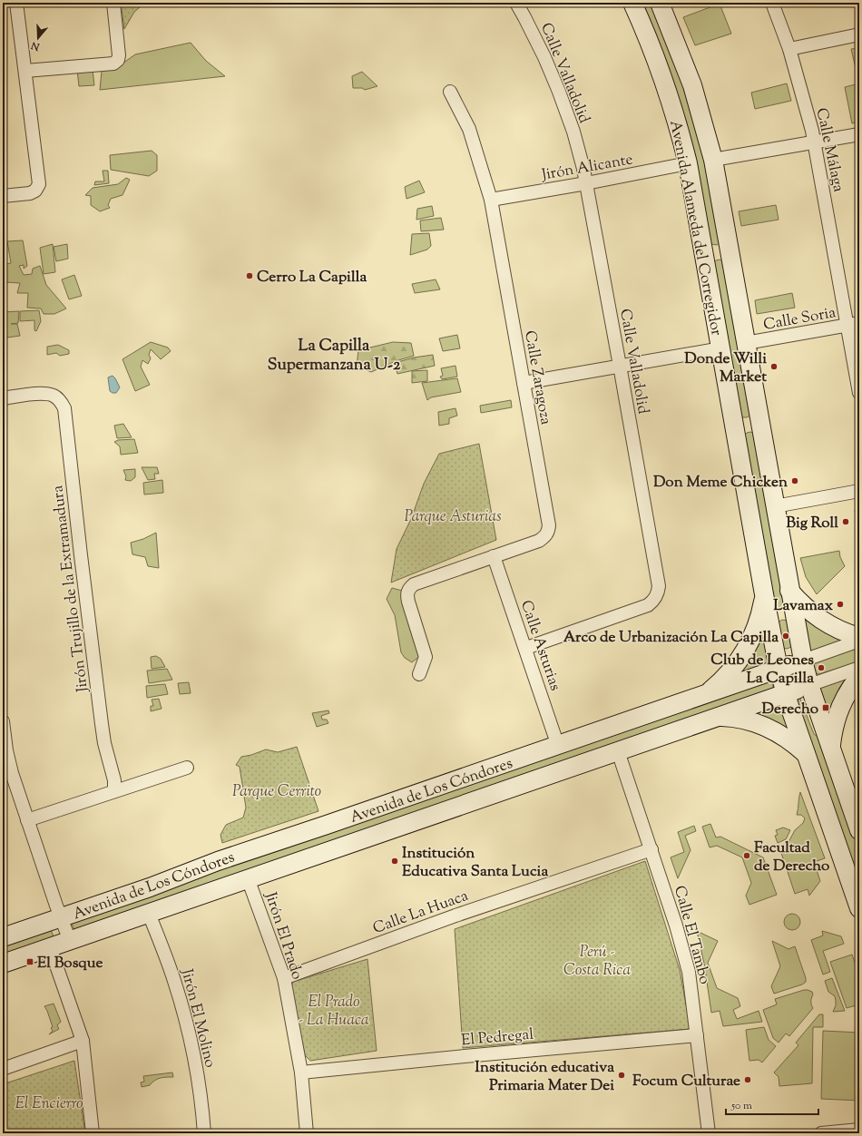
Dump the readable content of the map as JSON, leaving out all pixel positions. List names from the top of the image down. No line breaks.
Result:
{"streets":{"main road":["Avenida Alameda del Corregidor","Avenida de Los Cóndores"],"street":["Calle Valladolid","Calle Málaga","Jirón Alicante","Calle Soria","Calle Zaragoza","Jirón Trujillo de la Extramadura","Calle Asturias","Calle La Huaca","Calle El Tambo","Jirón El Prado","Jirón El Molino","El Pedregal"]},"crossings":[["Calle Valladolid","Jirón Alicante"],["Calle Valladolid","Calle Asturias"],["Calle Málaga","Calle Soria"],["Jirón Alicante","Avenida Alameda del Corregidor"],["Jirón Alicante","Calle Zaragoza"],["Avenida Alameda del Corregidor","Calle Soria"],["Avenida Alameda del Corregidor","Avenida de Los Cóndores"],["Calle Zaragoza","Calle Asturias"],["Calle Asturias","Avenida de Los Cóndores"],["Avenida de Los Cóndores","Calle El Tambo"],["Avenida de Los Cóndores","Jirón El Prado"],["Avenida de Los Cóndores","Jirón El Molino"],["Calle La Huaca","Calle El Tambo"],["Calle La Huaca","Jirón El Prado"],["Calle El Tambo","El Pedregal"],["Jirón El Prado","El Pedregal"]],"districts":["La Capilla Supermanzana U-2"],"parks":["Parque Asturias","Parque Cerrito","Perú - Costa Rica","El Prado - La Huaca","El Encierro"],"places":{"other":["Cerro La Capilla","Donde Willi Market","Don Meme Chicken","Big Roll","Lavamax","Arco de Urbanización La Capilla","Club de Leones La Capilla","Facultad de Derecho","Institución Educativa Santa Lucia","Institución educativa Primaria Mater Dei","Focum Culturae"],"transit":["Derecho","El Bosque"]},"scale_bar":"50 m","north":"bottom"}
